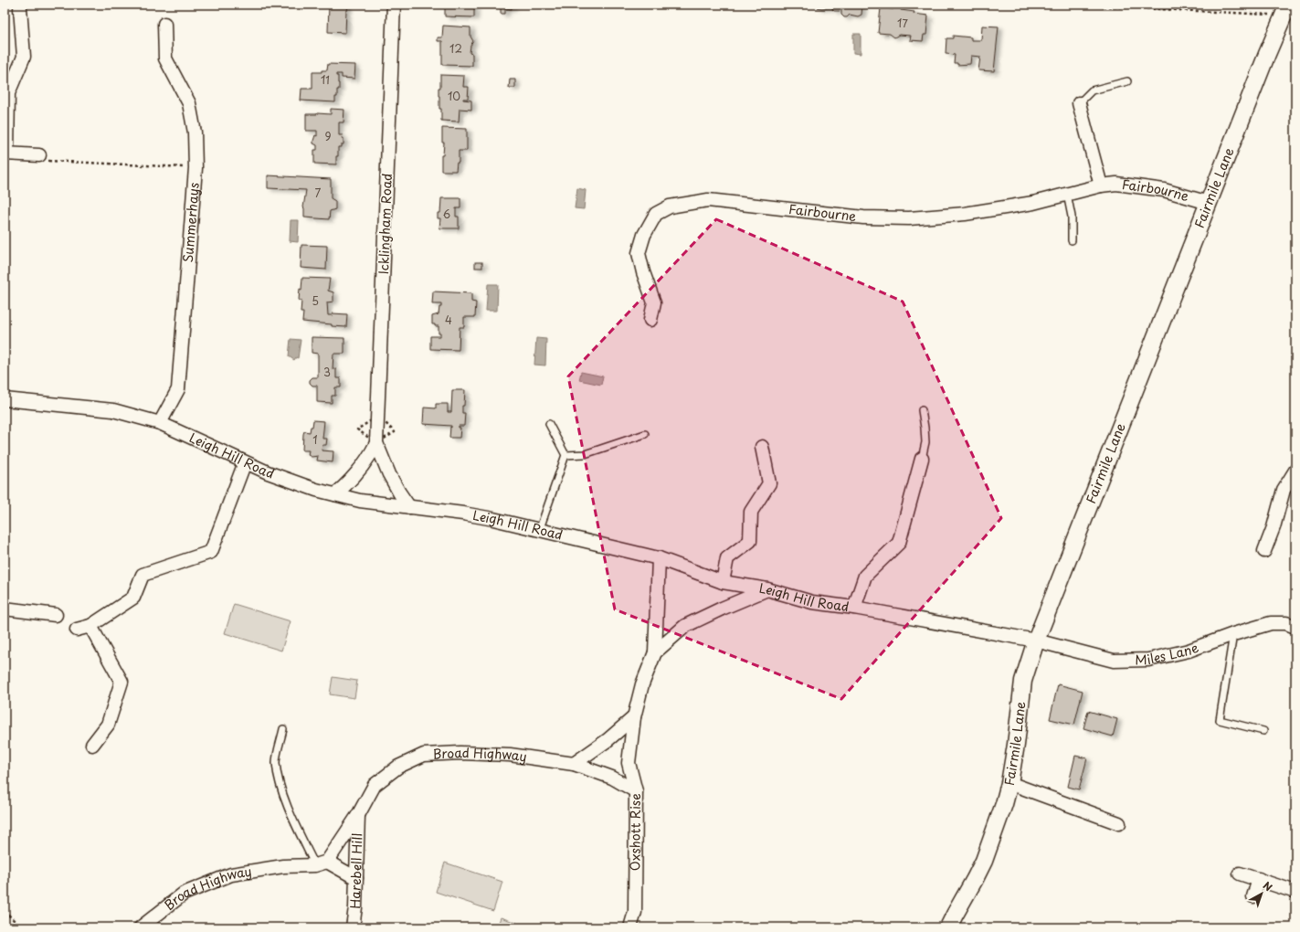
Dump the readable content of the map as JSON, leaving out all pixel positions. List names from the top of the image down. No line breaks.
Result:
{"streets":{"street":["Fairmile Lane","Fairbourne","Summerhays","Icklingham Road","Leigh Hill Road","Miles Lane","Broad Highway","Oxshott Rise","Harebell Hill"]},"crossings":[["Fairmile Lane","Fairbourne"],["Fairmile Lane","Leigh Hill Road"],["Fairmile Lane","Miles Lane"],["Summerhays","Leigh Hill Road"],["Icklingham Road","Leigh Hill Road"],["Leigh Hill Road","Miles Lane"],["Leigh Hill Road","Oxshott Rise"],["Broad Highway","Oxshott Rise"],["Broad Highway","Harebell Hill"]],"house_numbers":["17","12","11","10","9","7","6","5","4","3","1"],"north":"top right"}
